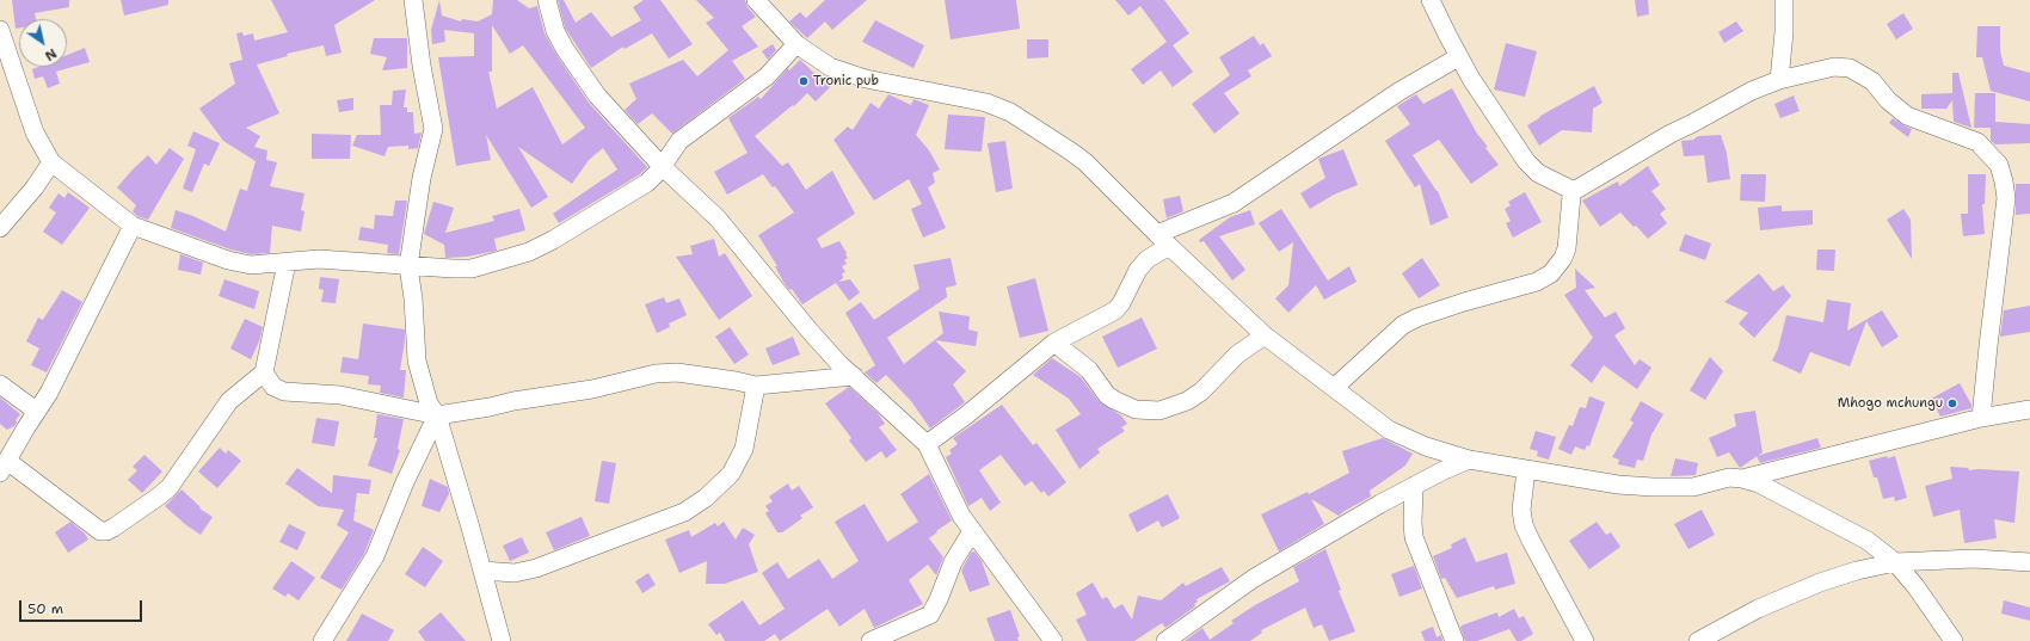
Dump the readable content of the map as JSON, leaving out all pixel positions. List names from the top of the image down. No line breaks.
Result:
{"places":["Tronic pub","Mhogo mchungu"],"scale_bar":"50 m","north":"bottom right"}
